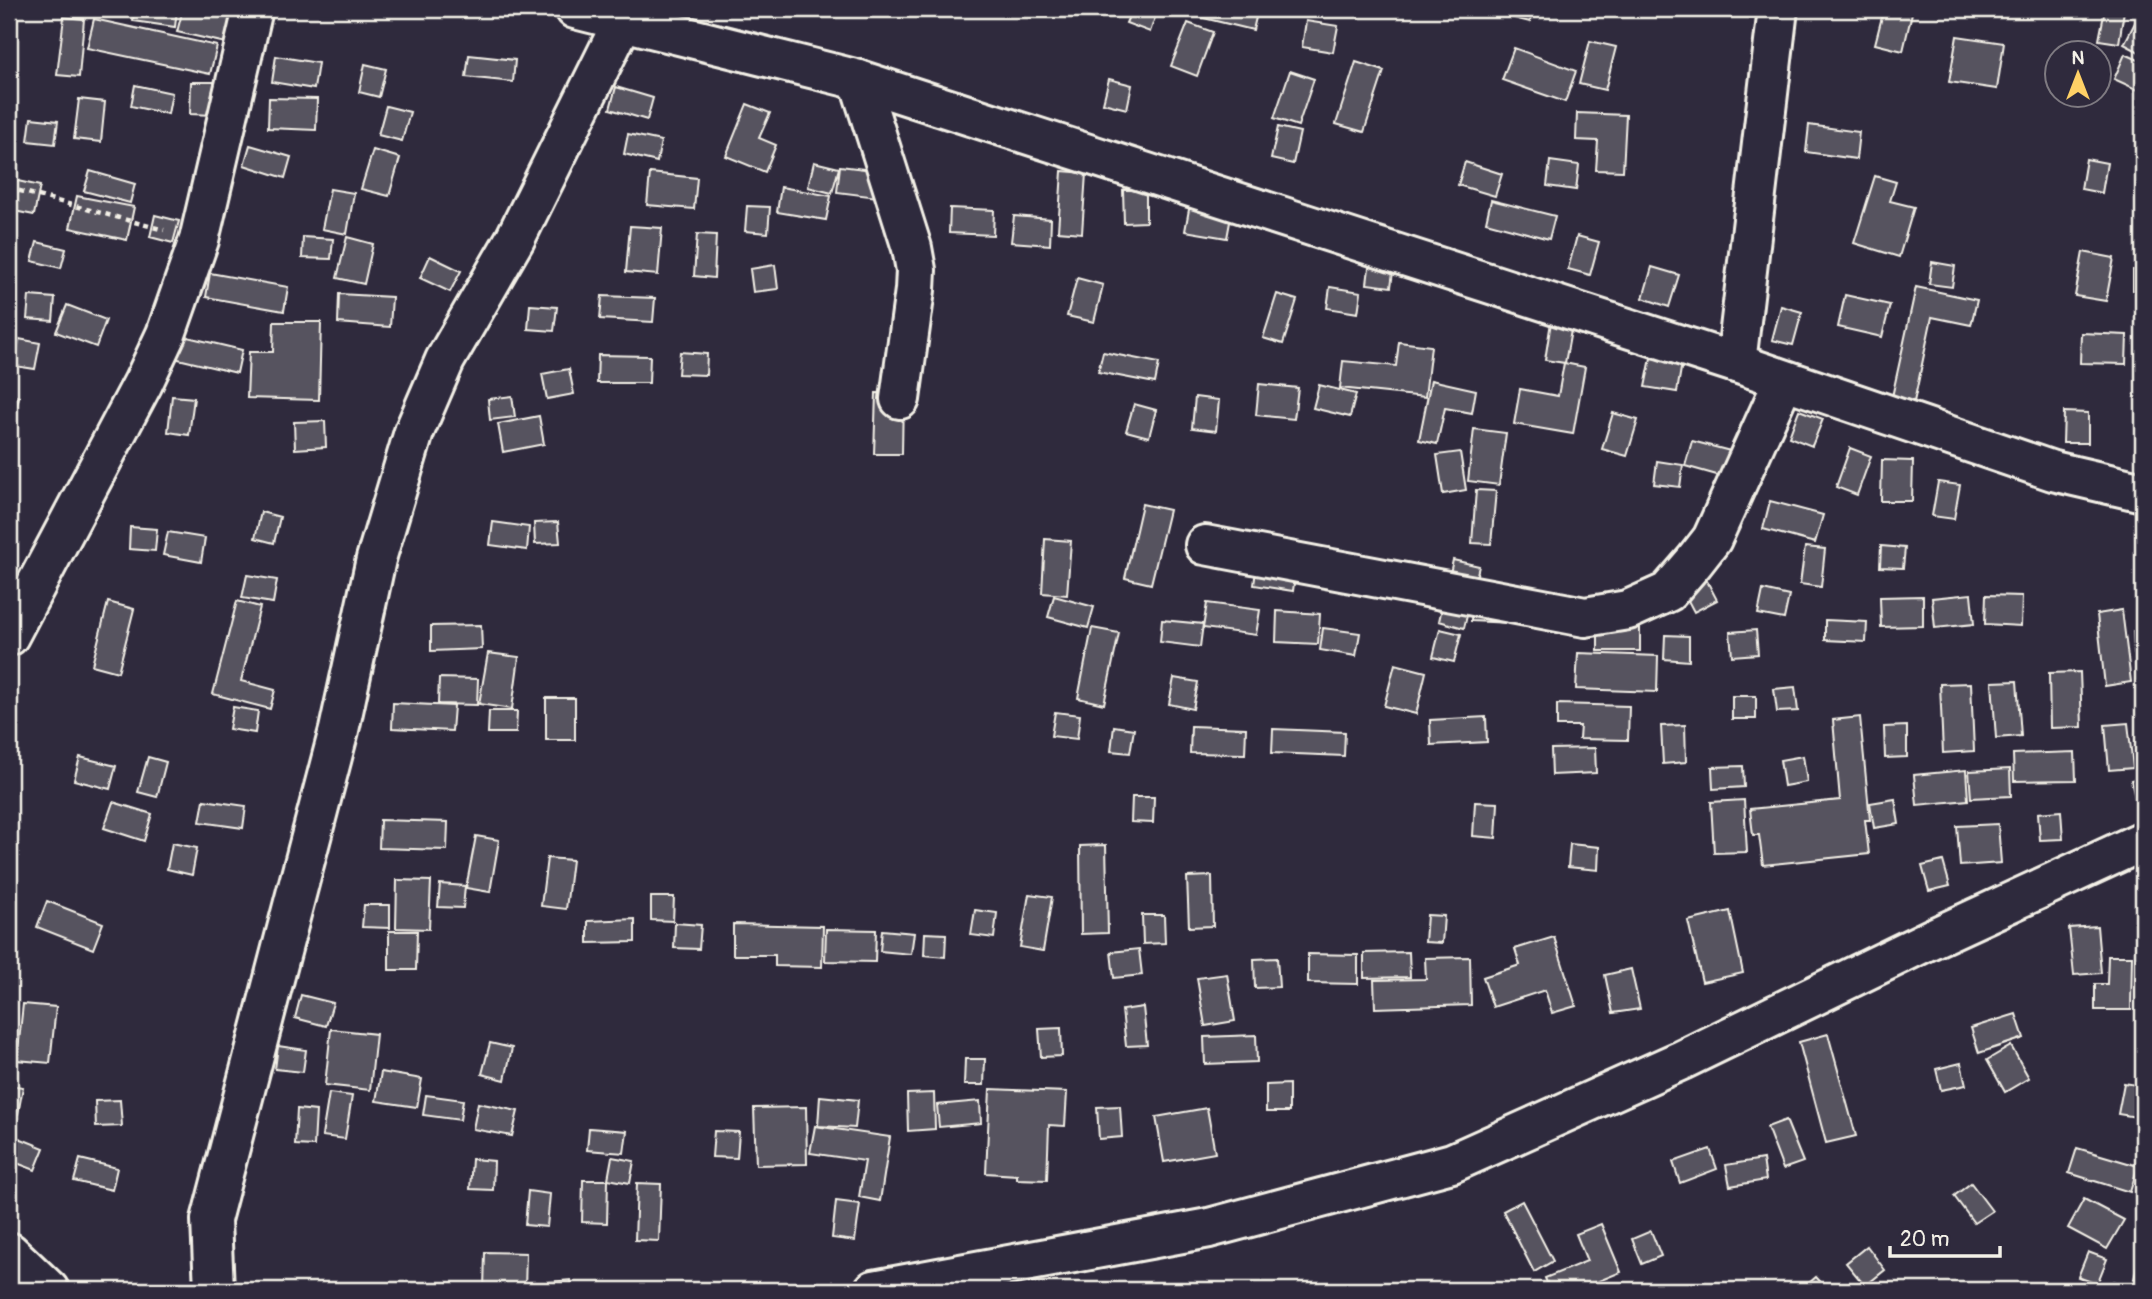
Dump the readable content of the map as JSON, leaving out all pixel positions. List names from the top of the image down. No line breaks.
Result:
{"scale_bar":"20 m","north":"top"}
